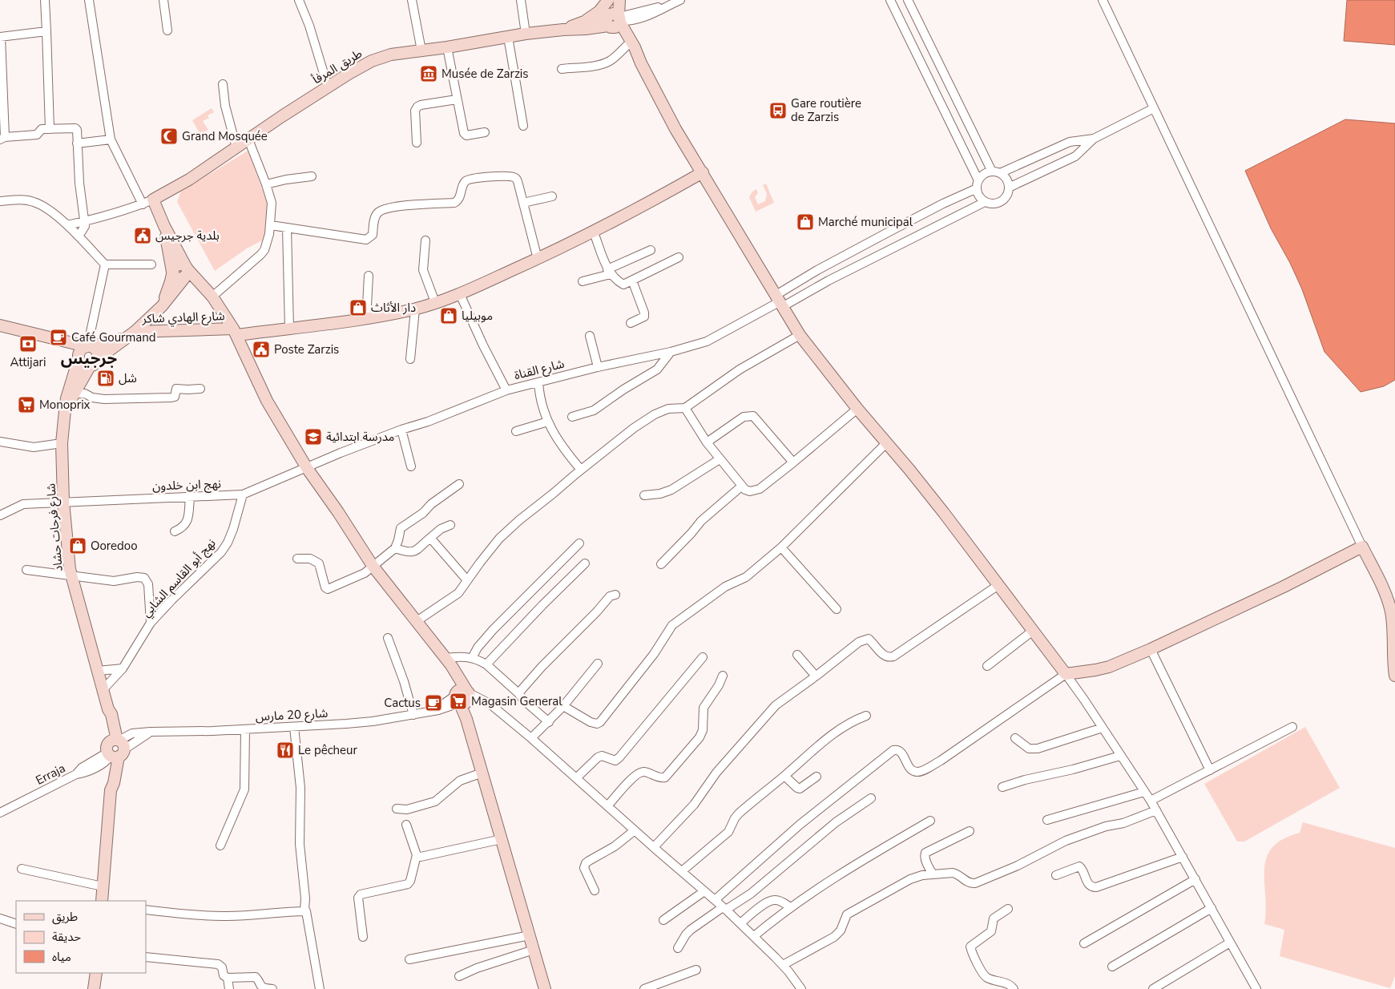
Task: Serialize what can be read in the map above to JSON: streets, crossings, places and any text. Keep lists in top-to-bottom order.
{
  "streets": {
    "street": [
      "طريق المرفأ",
      "شارع الهادي شاكر",
      "شارع القناة",
      "نهج ابن خلدون",
      "شارع فرحات حشاد",
      "نهج أبو القاسم الشابي",
      "شارع 20 مارس",
      "Erraja"
    ]
  },
  "crossings": [
    ["شارع الهادي شاكر", "شارع فرحات حشاد"],
    ["شارع القناة", "نهج ابن خلدون"],
    ["نهج ابن خلدون", "شارع فرحات حشاد"],
    ["نهج ابن خلدون", "نهج أبو القاسم الشابي"],
    ["شارع فرحات حشاد", "نهج أبو القاسم الشابي"],
    ["شارع فرحات حشاد", "شارع 20 مارس"],
    ["شارع فرحات حشاد", "Erraja"],
    ["شارع 20 مارس", "Erraja"]
  ],
  "districts": ["جرجيس"],
  "places": {
    "museum": ["Musée de Zarzis"],
    "bus stop": ["Gare routière de Zarzis"],
    "mosque": ["Grand Mosquée"],
    "shop": [
      "Marché municipal",
      "دار الأثاث",
      "موبيليا",
      "Ooredoo"
    ],
    "public building": ["بلدية جرجيس", "Poste Zarzis"],
    "cafe": ["Café Gourmand", "Cactus"],
    "bank": ["Attijari"],
    "fuel station": ["شل"],
    "supermarket": ["Monoprix", "Magasin General"],
    "school or university": ["مدرسة ابتدائية"],
    "restaurant": ["Le pêcheur"]
  },
  "legend": ["طريق", "حديقة", "مياه"]
}
